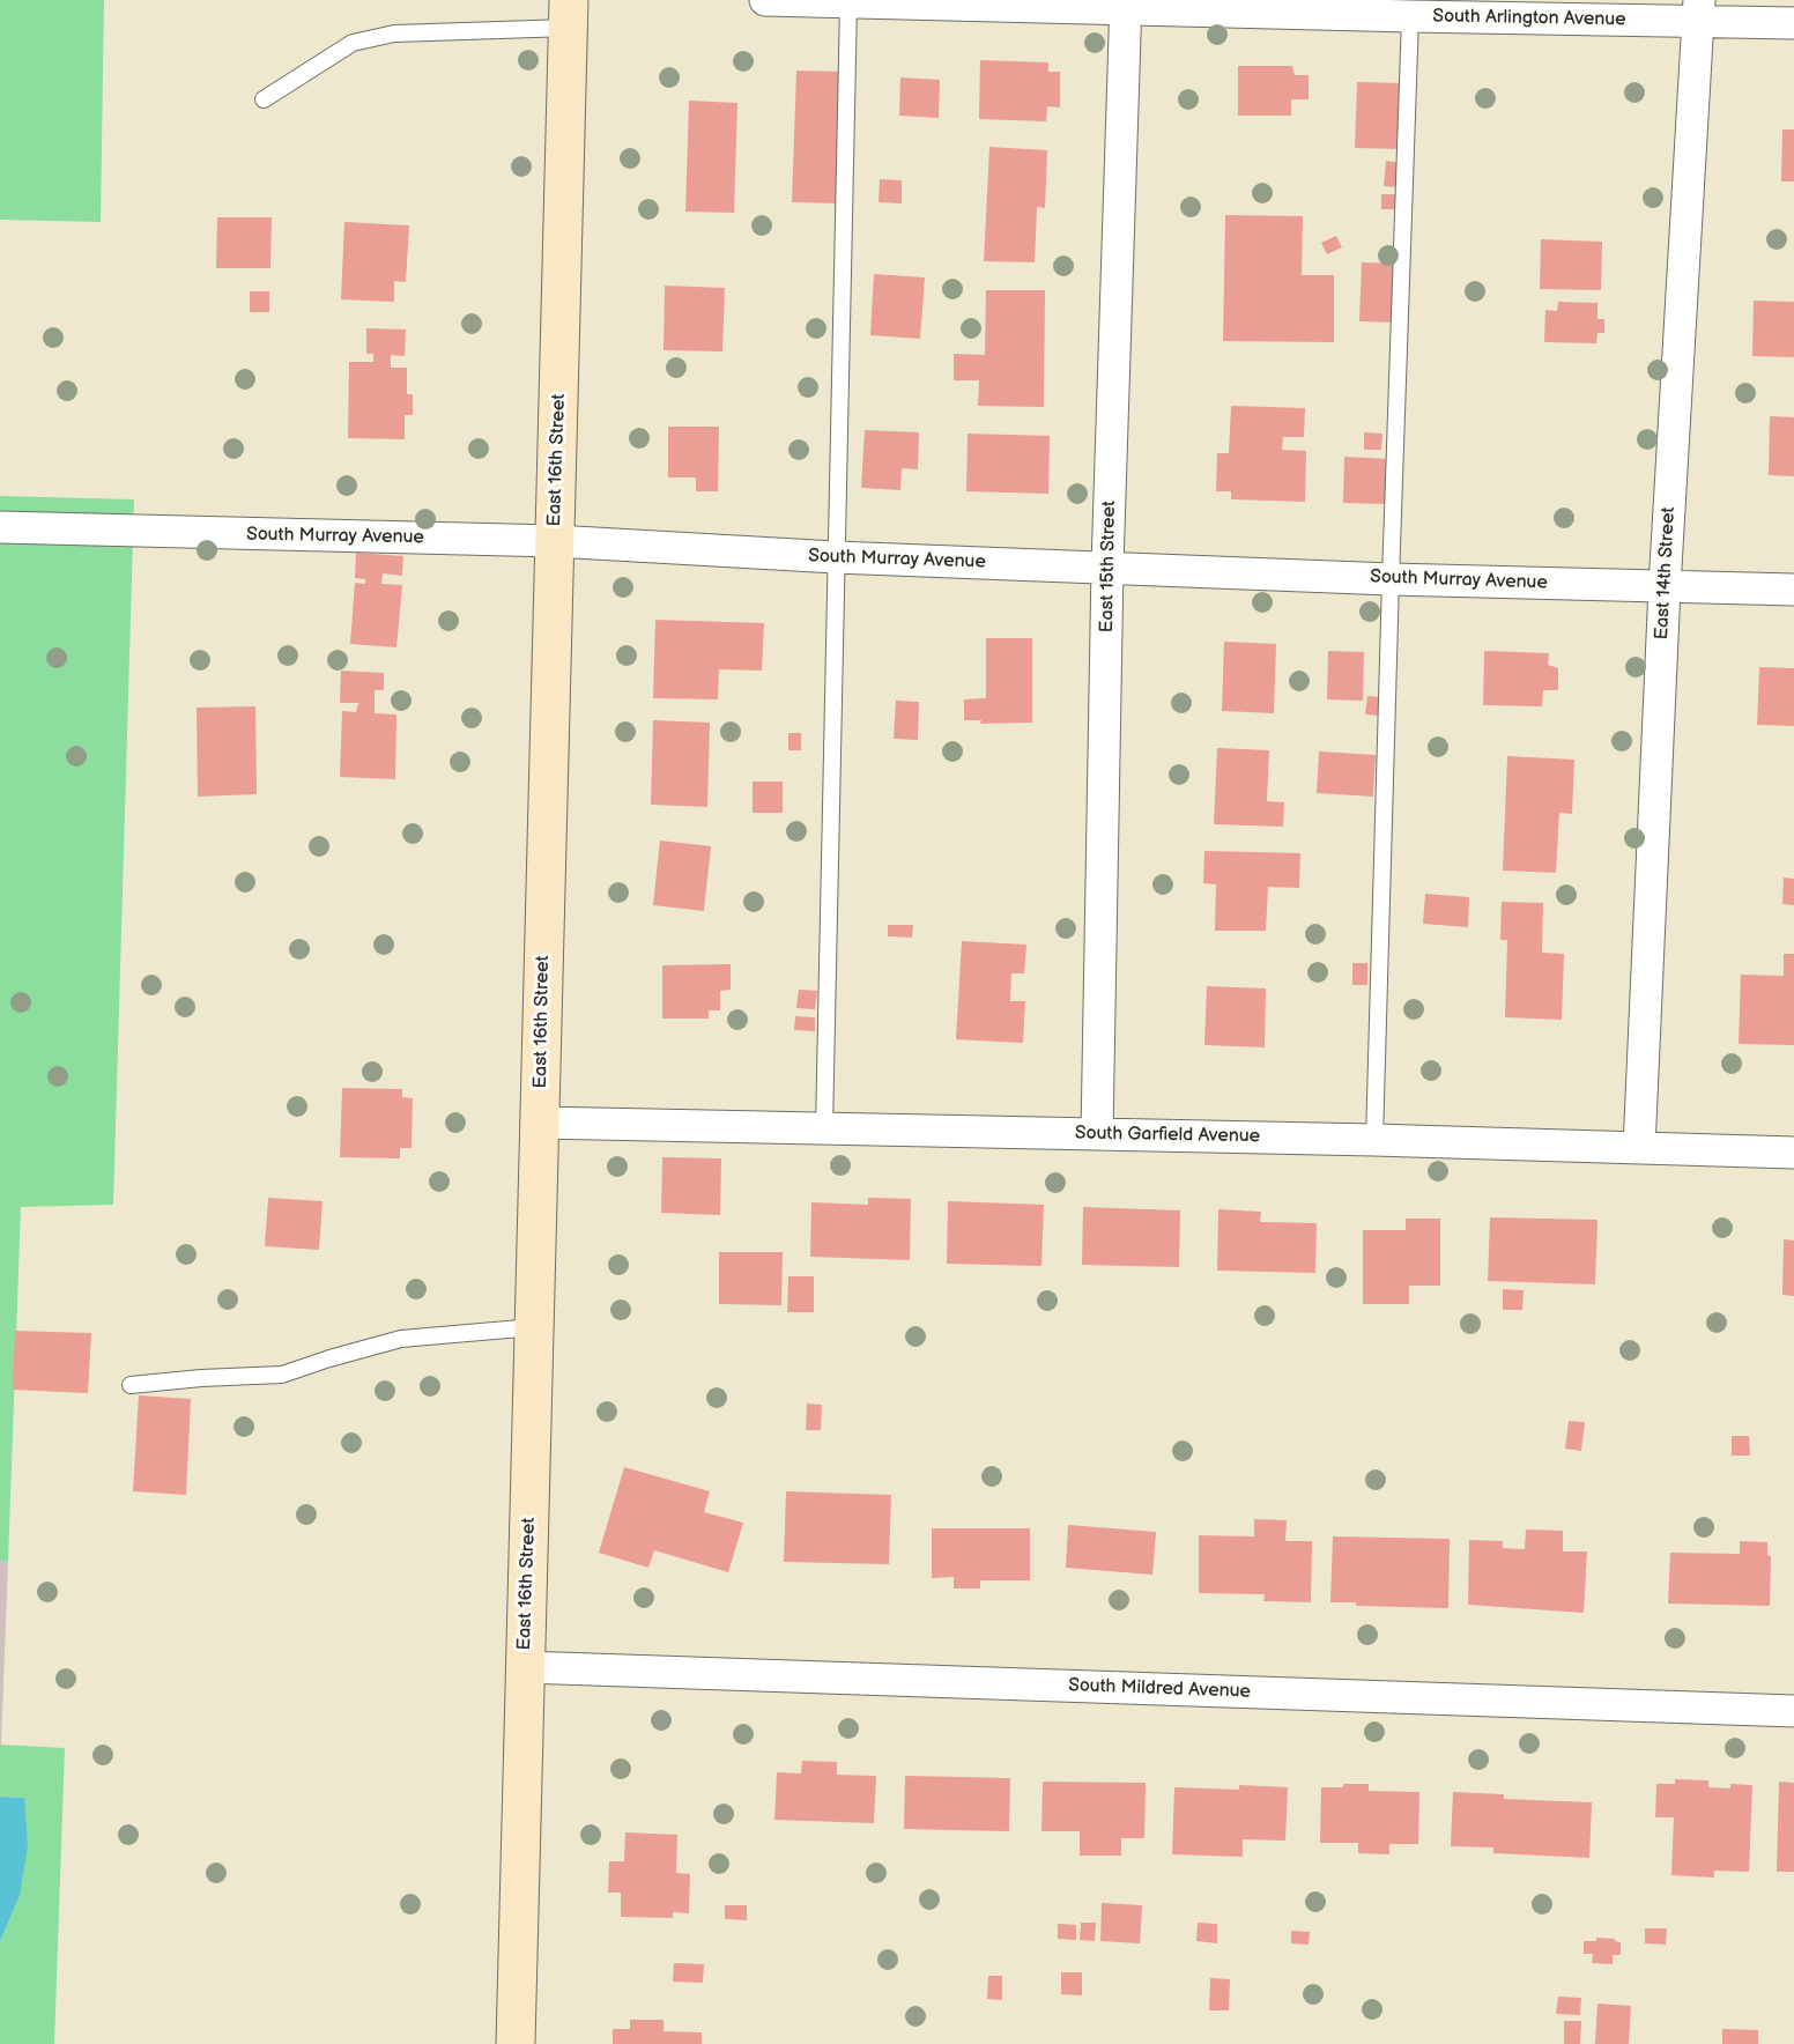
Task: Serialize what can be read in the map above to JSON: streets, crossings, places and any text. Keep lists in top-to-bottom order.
{
  "streets": {
    "street": [
      "South Arlington Avenue",
      "East 16th Street",
      "South Murray Avenue",
      "East 15th Street",
      "East 14th Street",
      "South Garfield Avenue",
      "South Mildred Avenue"
    ]
  },
  "crossings": [
    ["South Arlington Avenue", "East 15th Street"],
    ["South Arlington Avenue", "East 14th Street"],
    ["East 16th Street", "South Murray Avenue"],
    ["East 16th Street", "South Garfield Avenue"],
    ["East 16th Street", "South Mildred Avenue"],
    ["South Murray Avenue", "East 15th Street"],
    ["South Murray Avenue", "East 14th Street"],
    ["East 15th Street", "South Garfield Avenue"],
    ["East 14th Street", "South Garfield Avenue"]
  ]
}
